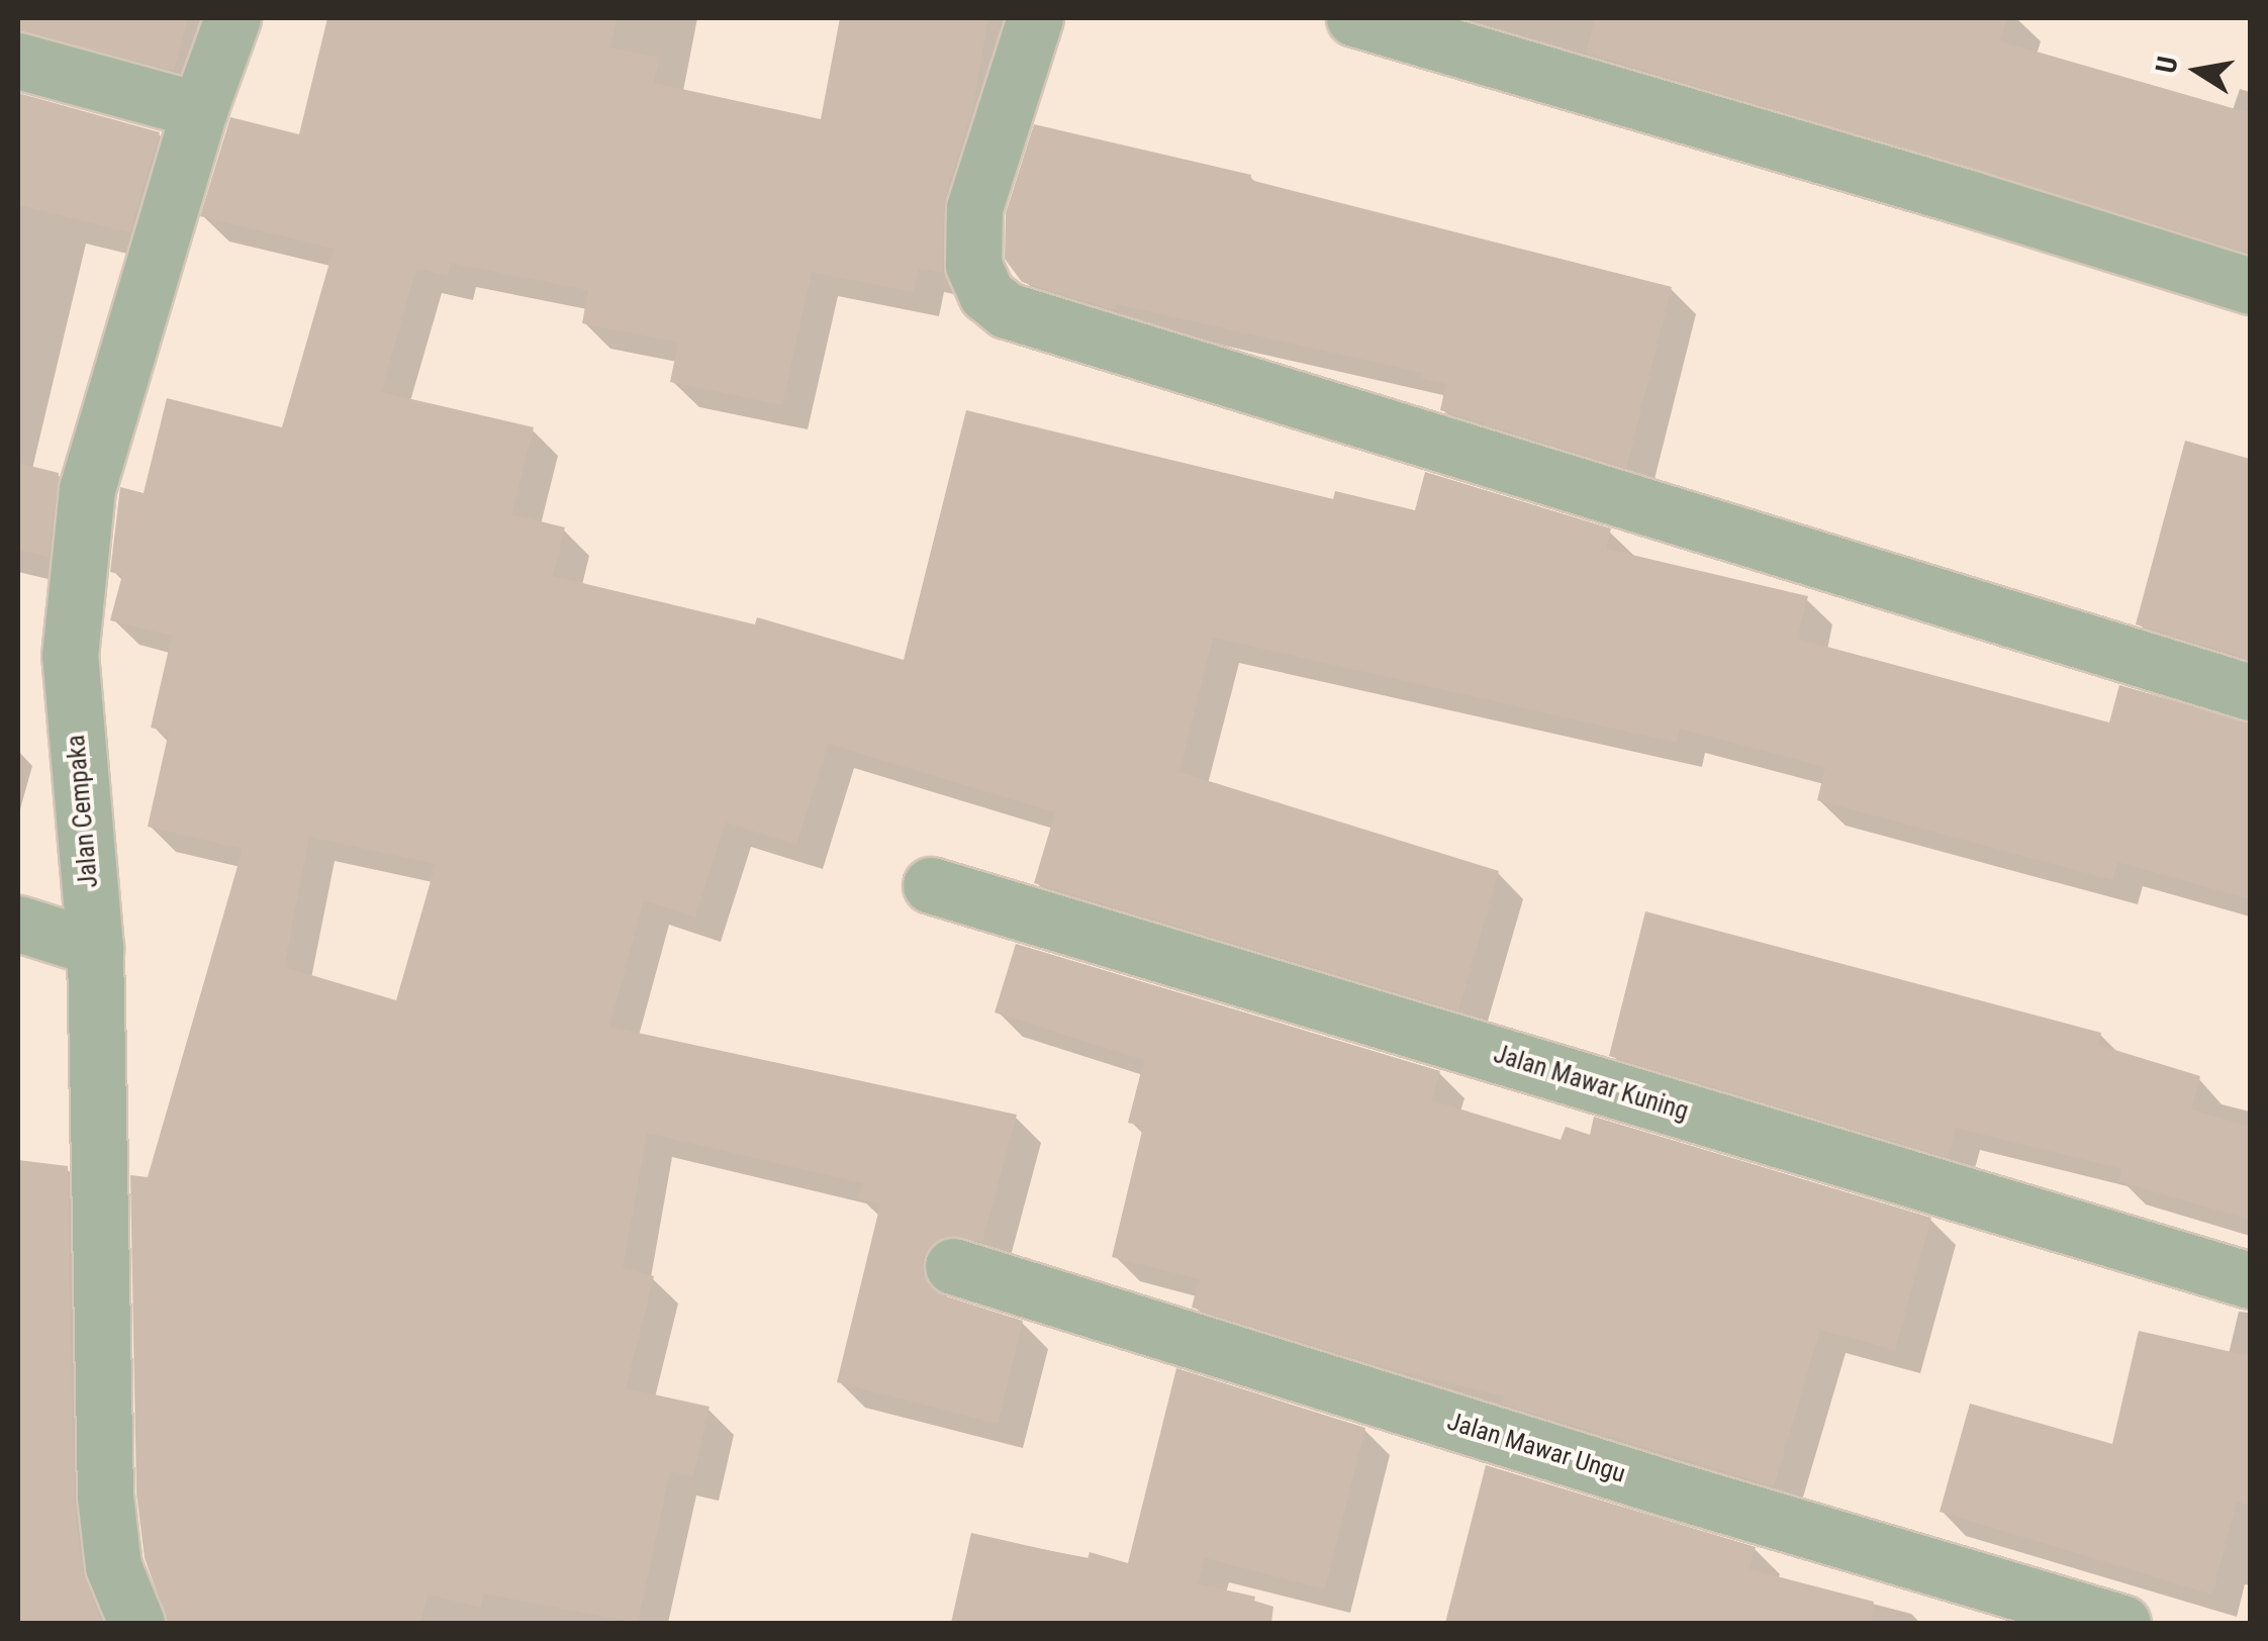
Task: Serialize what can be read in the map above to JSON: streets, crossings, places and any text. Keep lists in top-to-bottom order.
{
  "streets": {
    "street": ["Jalan Cempaka", "Jalan Mawar Kuning", "Jalan Mawar Ungu"]
  },
  "north": "left"
}
